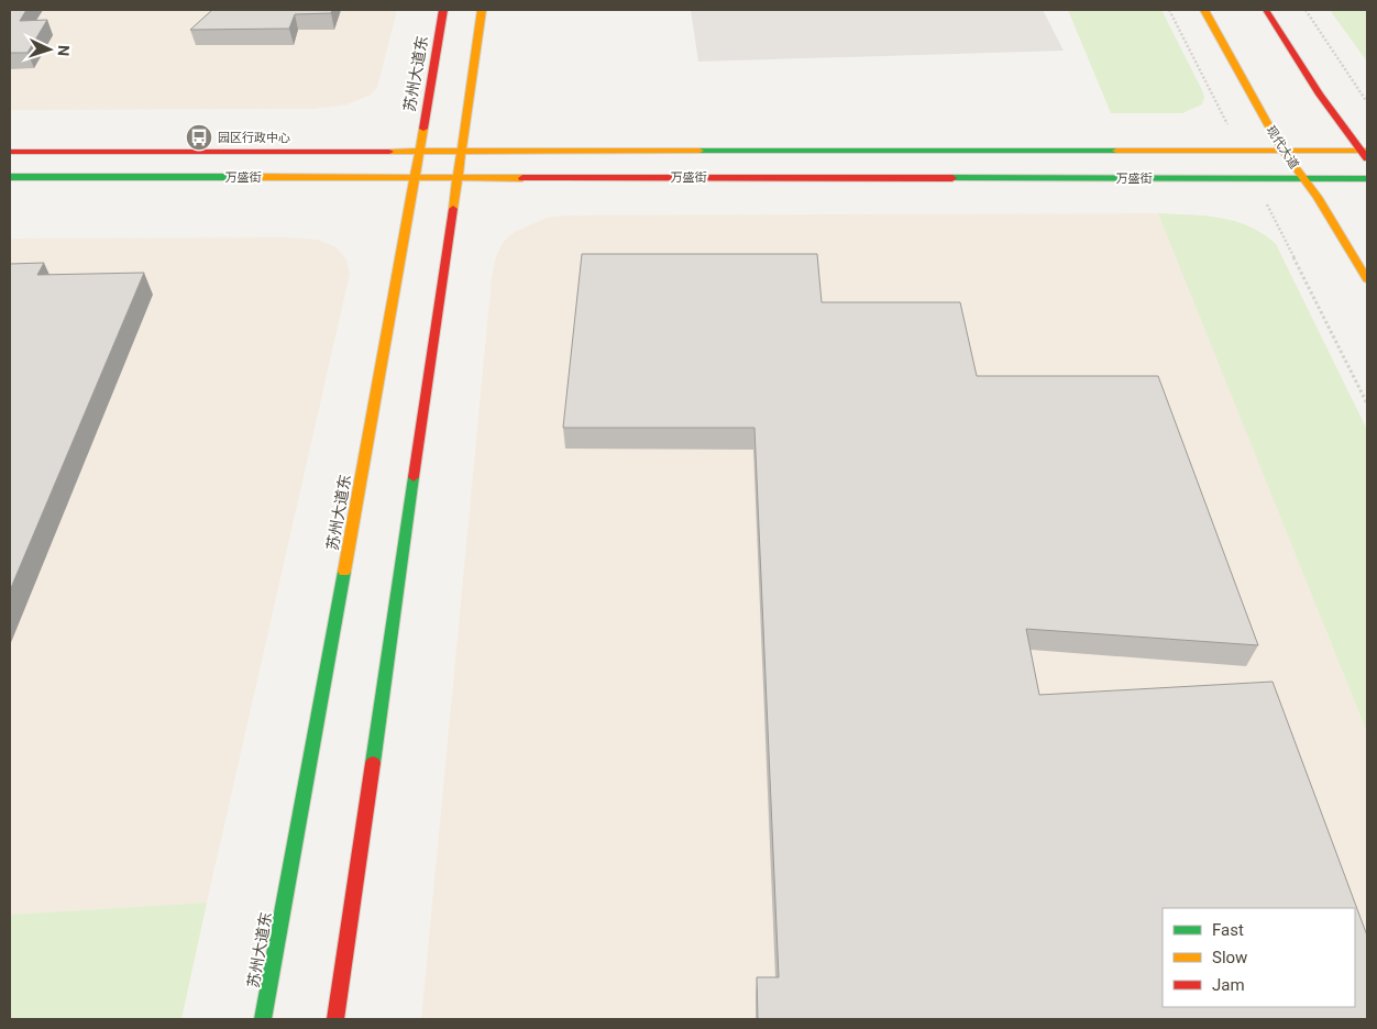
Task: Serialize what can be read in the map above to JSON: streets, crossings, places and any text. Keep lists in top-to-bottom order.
{
  "streets": {
    "main road": ["苏州大道东", "现代大道", "万盛街"]
  },
  "crossings": [
    ["苏州大道东", "万盛街"],
    ["现代大道", "万盛街"]
  ],
  "places": {
    "bus stop": ["园区行政中心"]
  },
  "legend": ["Fast", "Slow", "Jam"],
  "north": "right"
}
